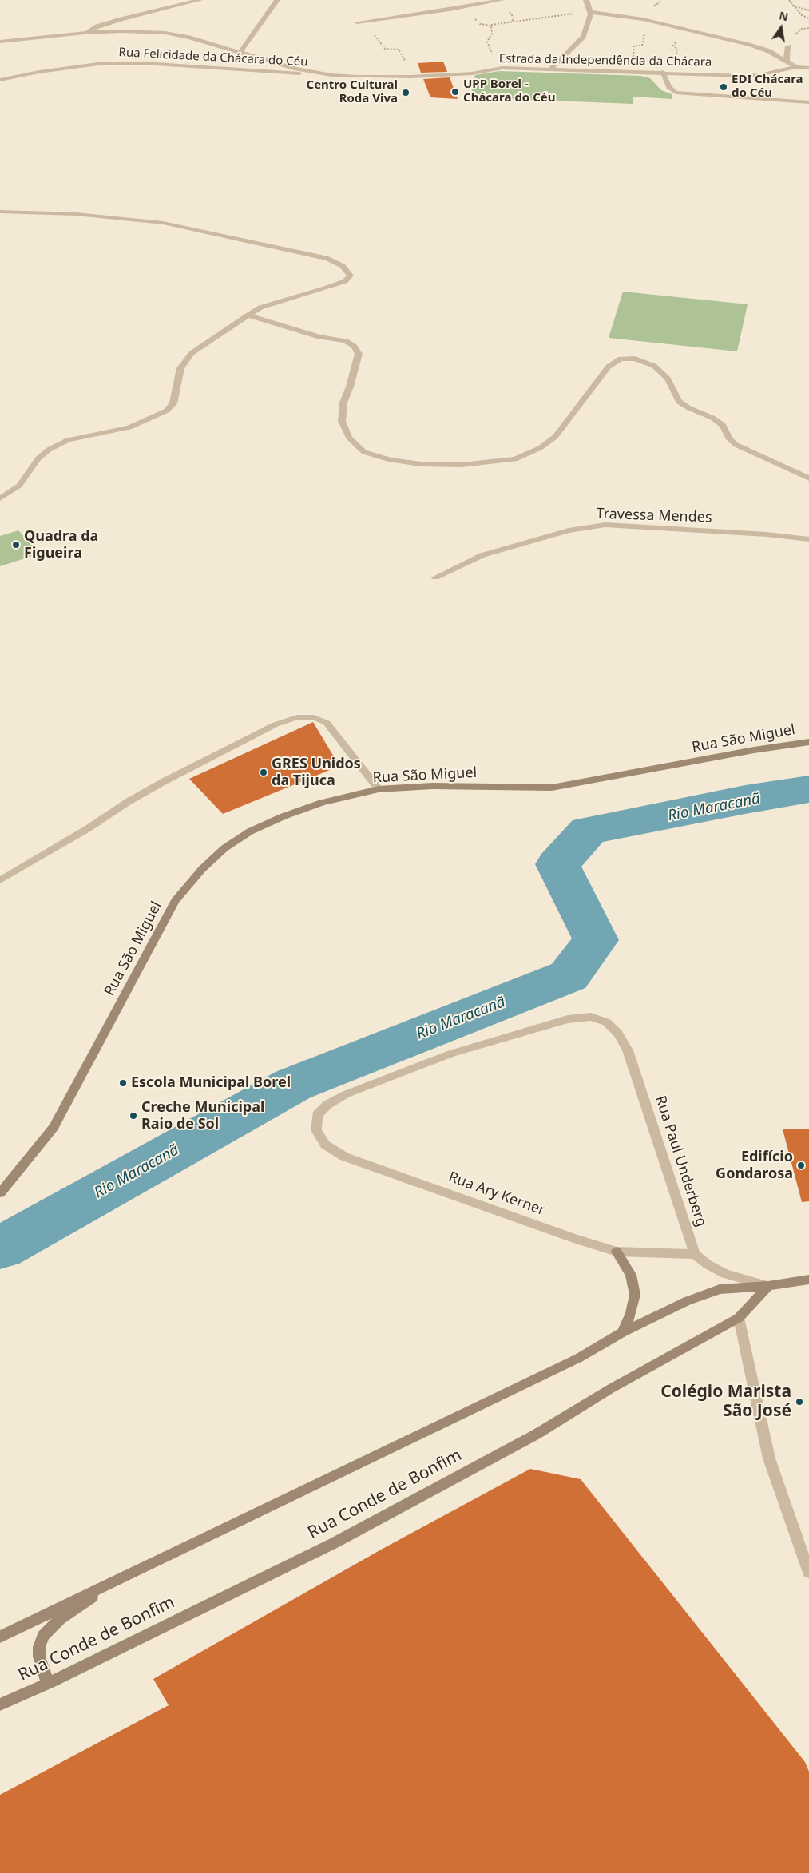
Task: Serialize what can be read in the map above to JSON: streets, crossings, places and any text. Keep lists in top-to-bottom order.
{
  "streets": {
    "main road": ["Rua São Miguel", "Rua Conde de Bonfim"],
    "street": [
      "Rua Felicidade da Chácara do Céu",
      "Estrada da Independência da Chácara",
      "Travessa Mendes",
      "Rua Paul Underberg",
      "Rua Ary Kerner"
    ]
  },
  "crossings": [
    ["Rua Felicidade da Chácara do Céu", "Estrada da Independência da Chácara"],
    ["Rua Paul Underberg", "Rua Ary Kerner"]
  ],
  "water": ["Rio Maracanã"],
  "places": [
    "EDI Chácara do Céu",
    "UPP Borel - Chácara do Céu",
    "Centro Cultural Roda Viva",
    "Quadra da Figueira",
    "GRES Unidos da Tijuca",
    "Escola Municipal Borel",
    "Creche Municipal Raio de Sol",
    "Edifício Gondarosa",
    "Colégio Marista São José"
  ],
  "north": "top"
}
